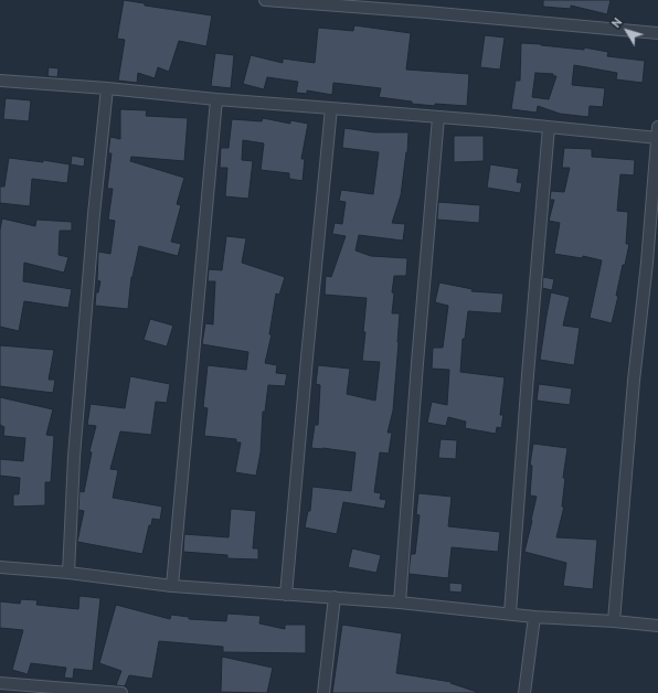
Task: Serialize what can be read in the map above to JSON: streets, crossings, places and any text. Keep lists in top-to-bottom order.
{
  "north": "top left"
}
